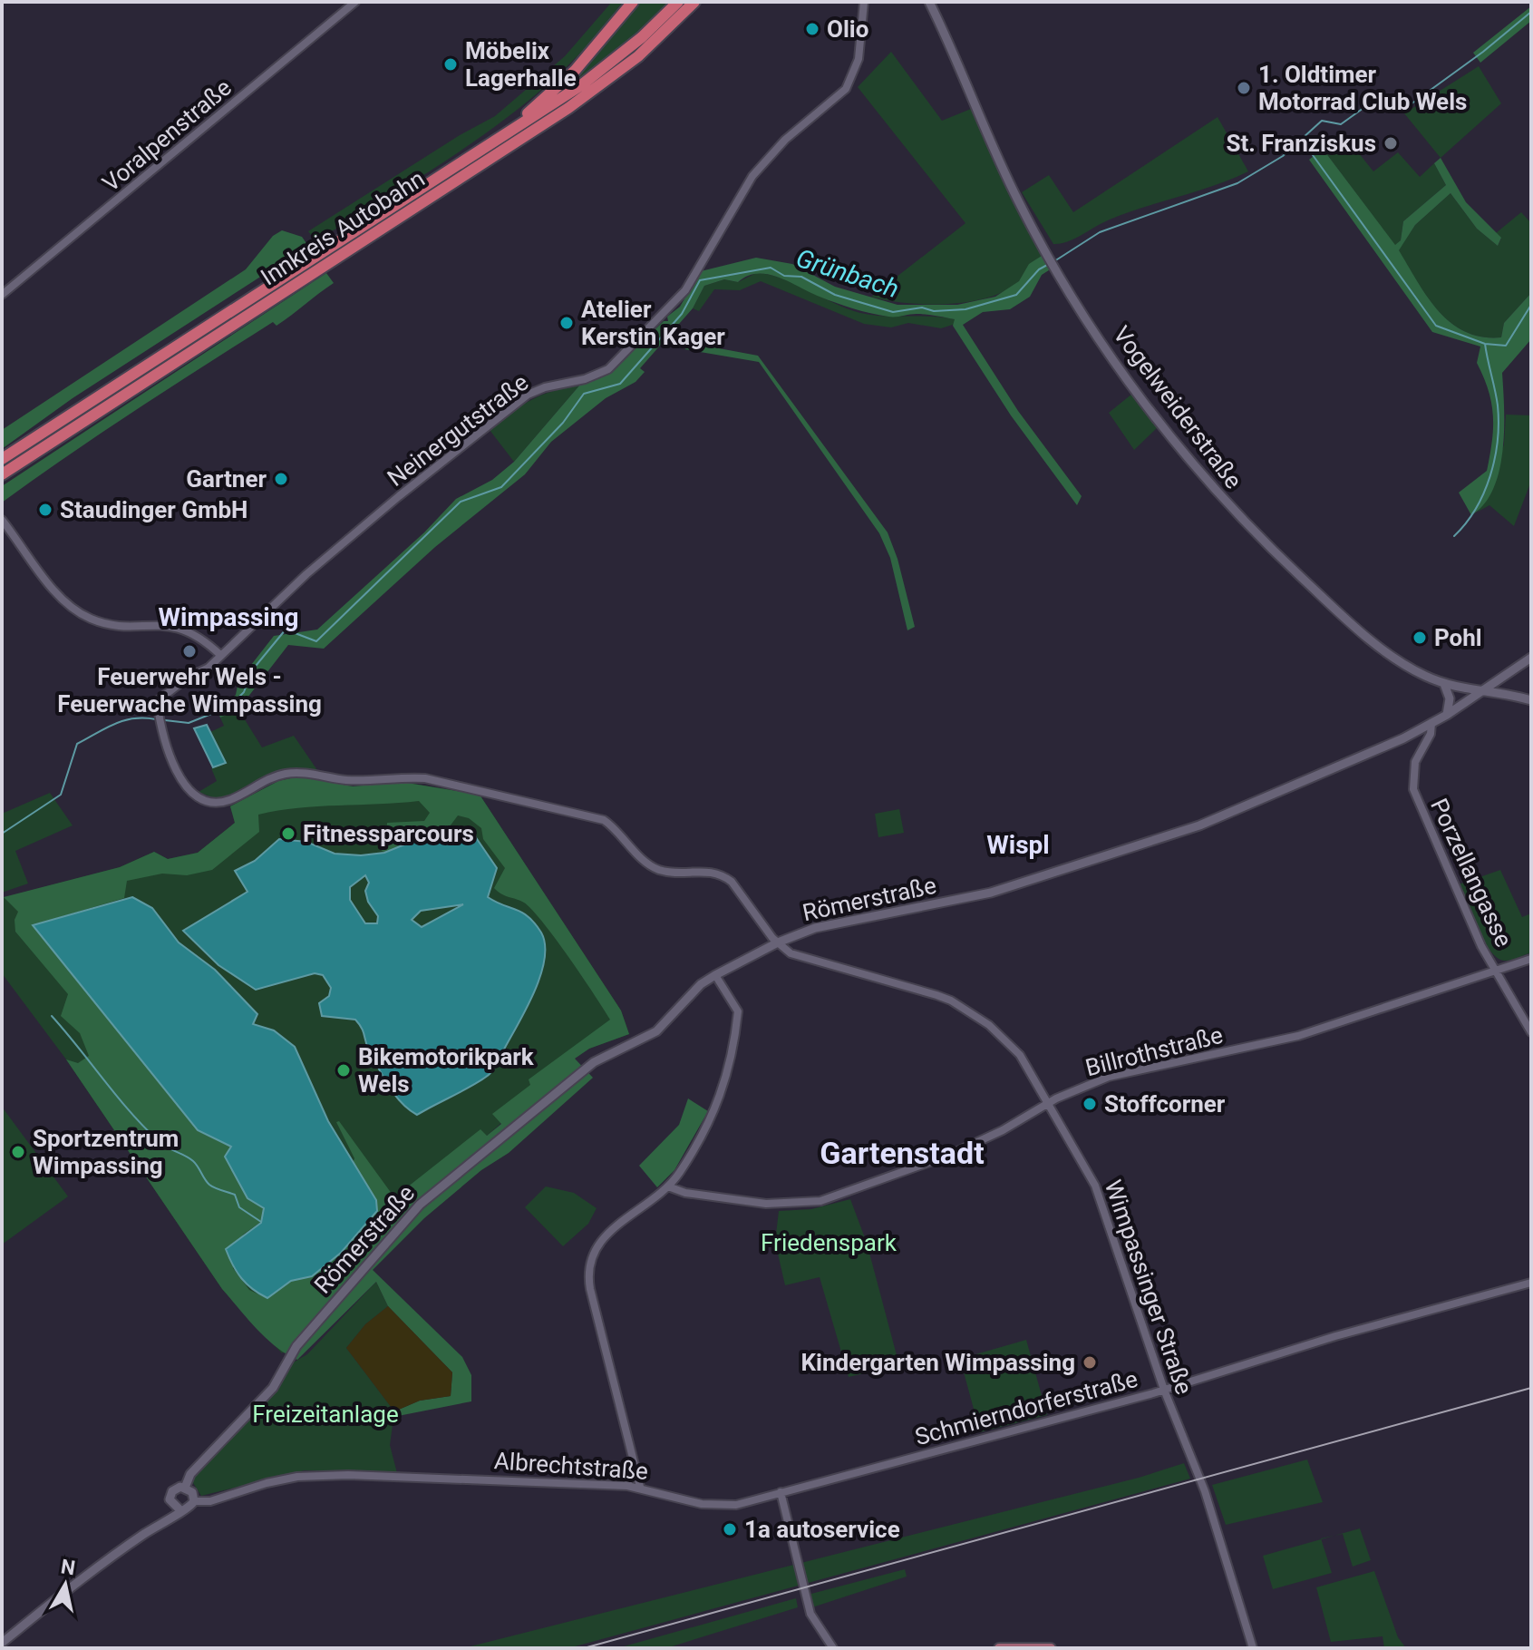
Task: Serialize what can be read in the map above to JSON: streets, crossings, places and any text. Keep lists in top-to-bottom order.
{
  "streets": {
    "highway": ["Innkreis Autobahn"],
    "main road": ["Vogelweiderstraße", "Römerstraße", "Albrechtstraße"],
    "street": [
      "Voralpenstraße",
      "Neinergutstraße",
      "Porzellangasse",
      "Billrothstraße",
      "Wimpassinger Straße",
      "Schmierndorferstraße"
    ]
  },
  "crossings": [
    ["Vogelweiderstraße", "Römerstraße"],
    ["Neinergutstraße", "Wimpassinger Straße"],
    ["Porzellangasse", "Römerstraße"],
    ["Porzellangasse", "Billrothstraße"],
    ["Römerstraße", "Wimpassinger Straße"],
    ["Römerstraße", "Albrechtstraße"],
    ["Billrothstraße", "Wimpassinger Straße"],
    ["Wimpassinger Straße", "Schmierndorferstraße"],
    ["Schmierndorferstraße", "Albrechtstraße"]
  ],
  "districts": ["Wimpassing", "Wispl", "Gartenstadt"],
  "water": ["Grünbach"],
  "parks": ["Friedenspark", "Freizeitanlage"],
  "places": [
    "Olio",
    "Möbelix Lagerhalle",
    "1. Oldtimer Motorrad Club Wels",
    "St. Franziskus",
    "Atelier Kerstin Kager",
    "Gartner",
    "Staudinger GmbH",
    "Pohl",
    "Feuerwehr Wels - Feuerwache Wimpassing",
    "Fitnessparcours",
    "Bikemotorikpark Wels",
    "Stoffcorner",
    "Sportzentrum Wimpassing",
    "Kindergarten Wimpassing",
    "1a autoservice"
  ],
  "north": "top"
}
